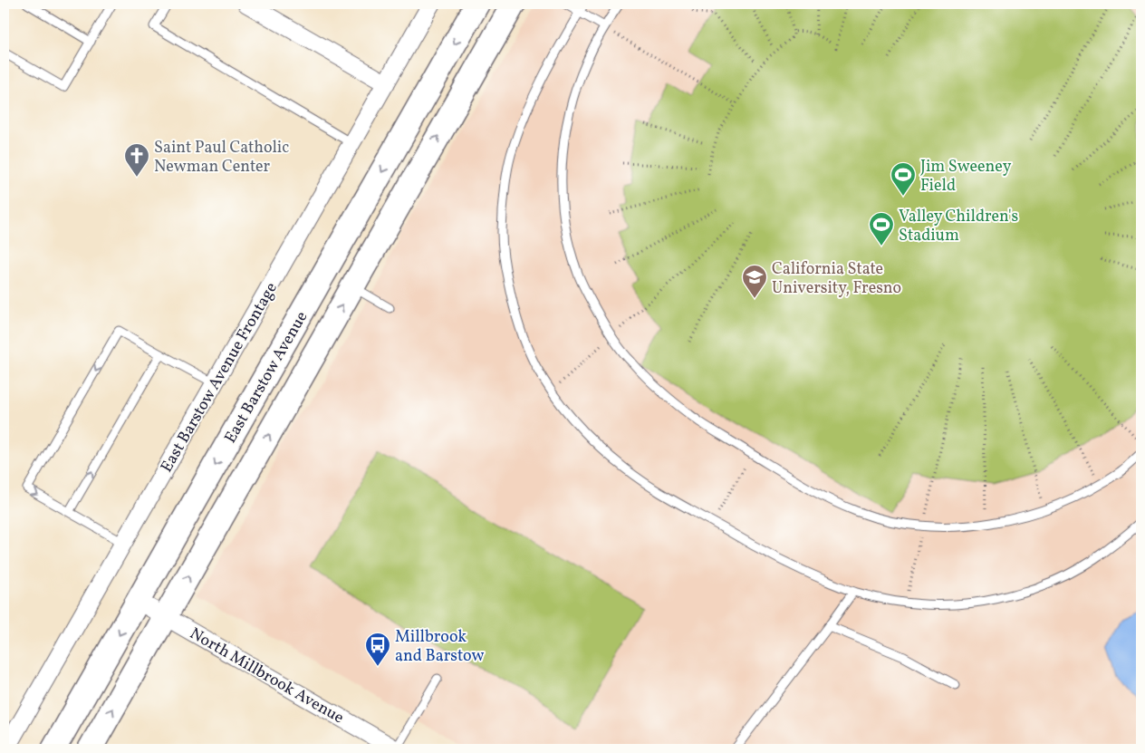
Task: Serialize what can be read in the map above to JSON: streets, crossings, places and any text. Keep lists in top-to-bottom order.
{
  "streets": {
    "main road": ["East Barstow Avenue"],
    "street": ["East Barstow Avenue Frontage", "North Millbrook Avenue"]
  },
  "crossings": [
    ["East Barstow Avenue", "North Millbrook Avenue"]
  ],
  "places": {
    "church": ["Saint Paul Catholic Newman Center"],
    "sports": ["Jim Sweeney Field", "Valley Children's Stadium"],
    "school or university": ["California State University, Fresno"],
    "bus stop": ["Millbrook and Barstow"]
  }
}
